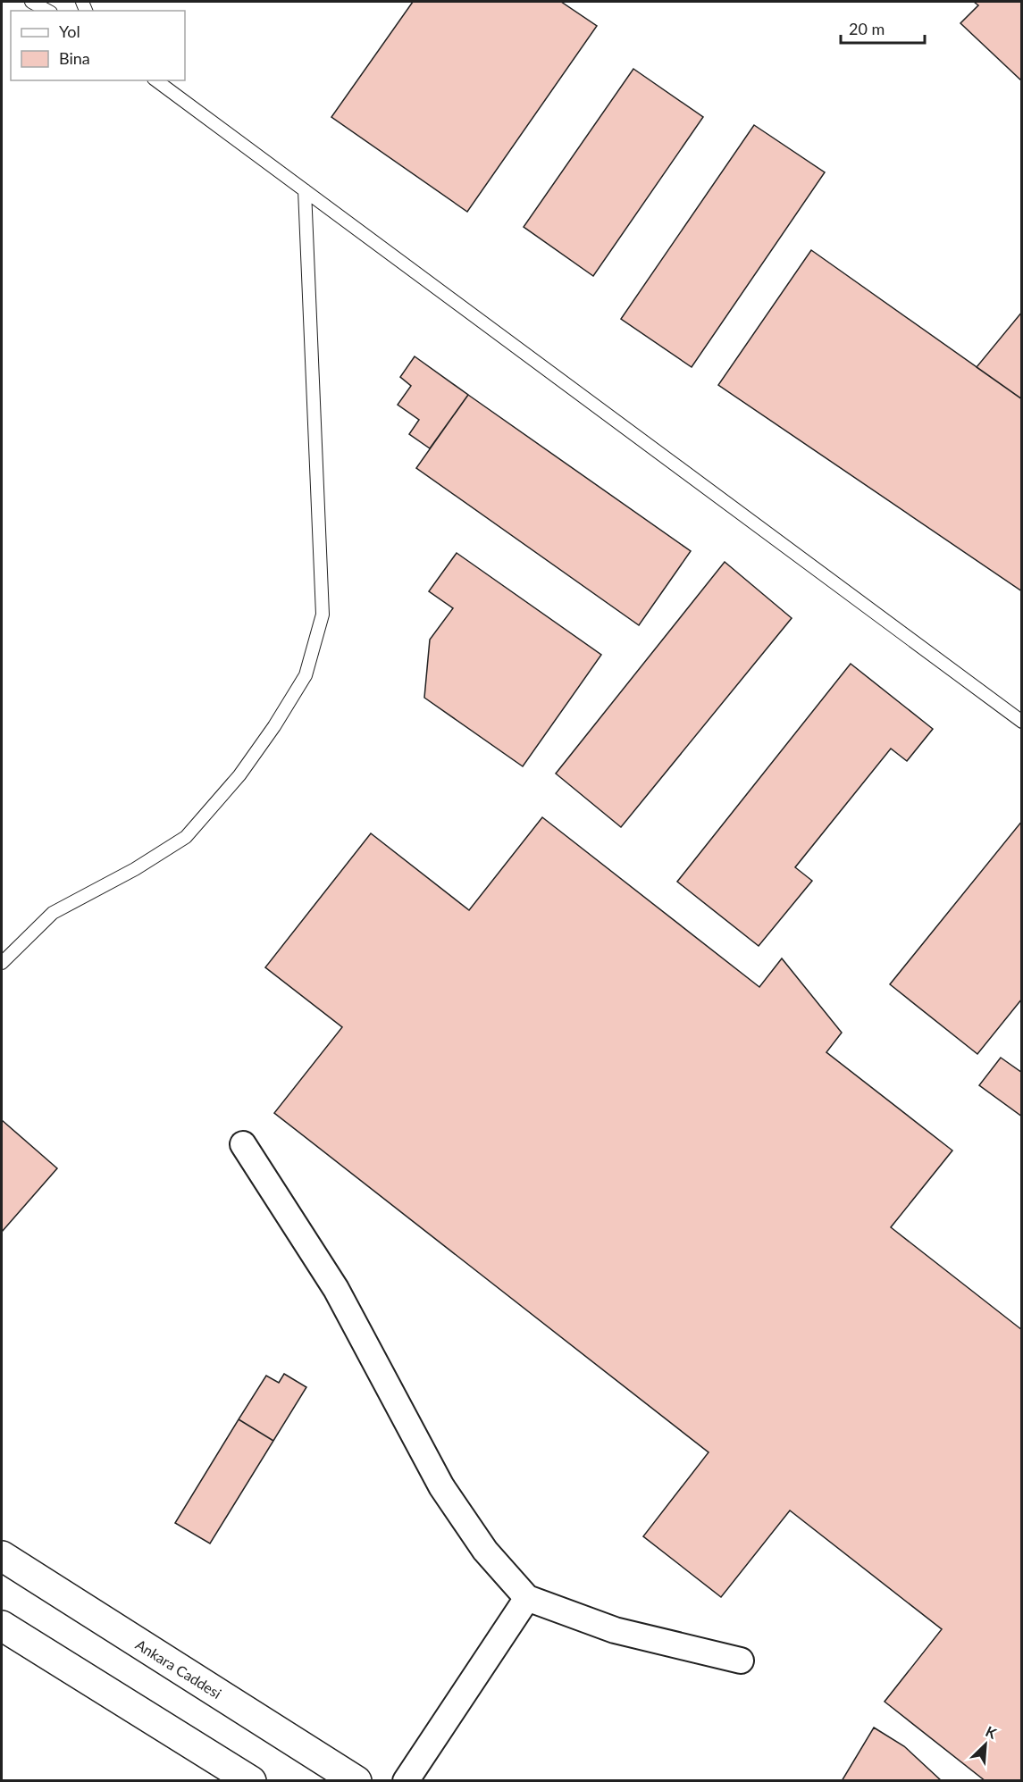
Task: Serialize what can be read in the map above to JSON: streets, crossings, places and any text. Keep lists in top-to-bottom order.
{
  "streets": {
    "highway": ["Ankara Caddesi"]
  },
  "legend": ["Yol", "Bina"],
  "scale_bar": "20 m",
  "north": "top right"
}
